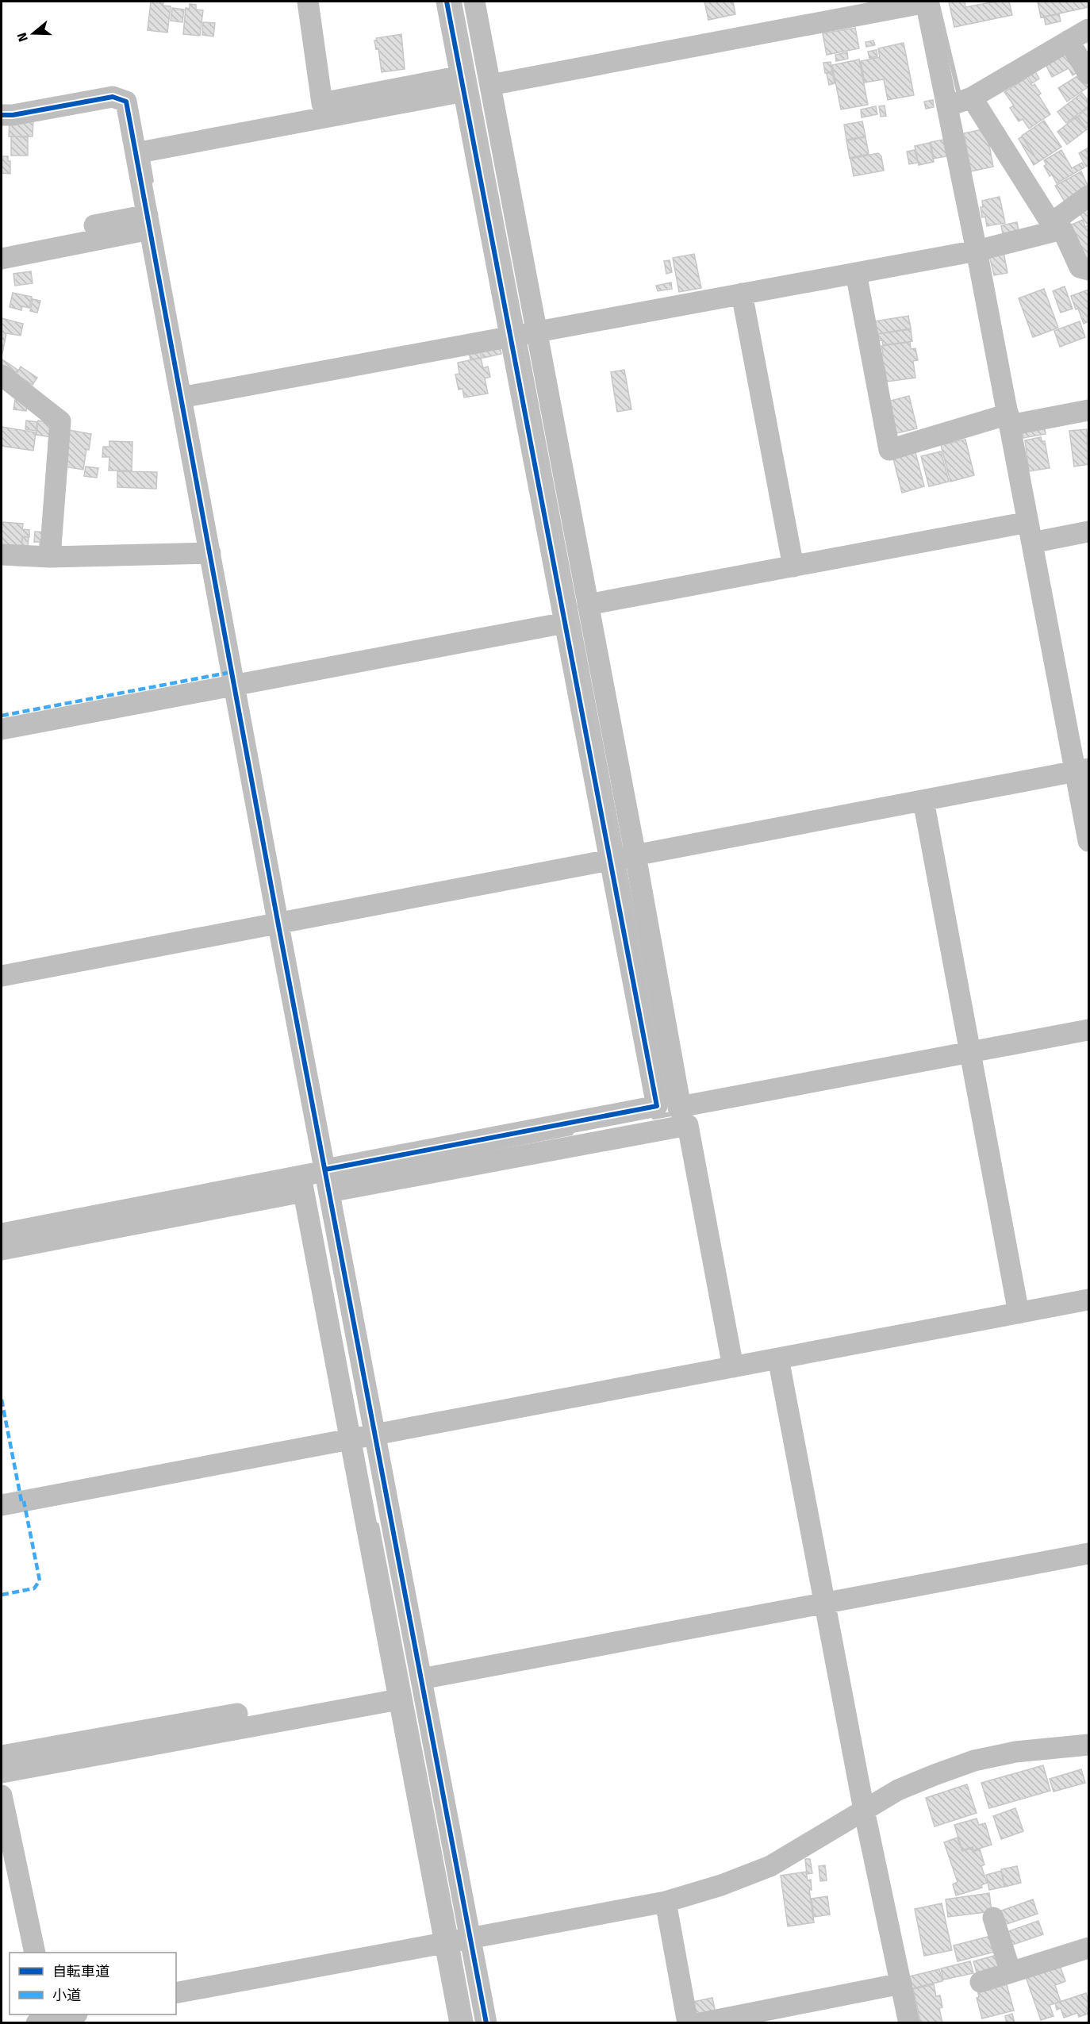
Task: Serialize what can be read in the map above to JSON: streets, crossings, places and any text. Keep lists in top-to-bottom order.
{
  "legend": ["自転車道", "小道"],
  "north": "left"
}
